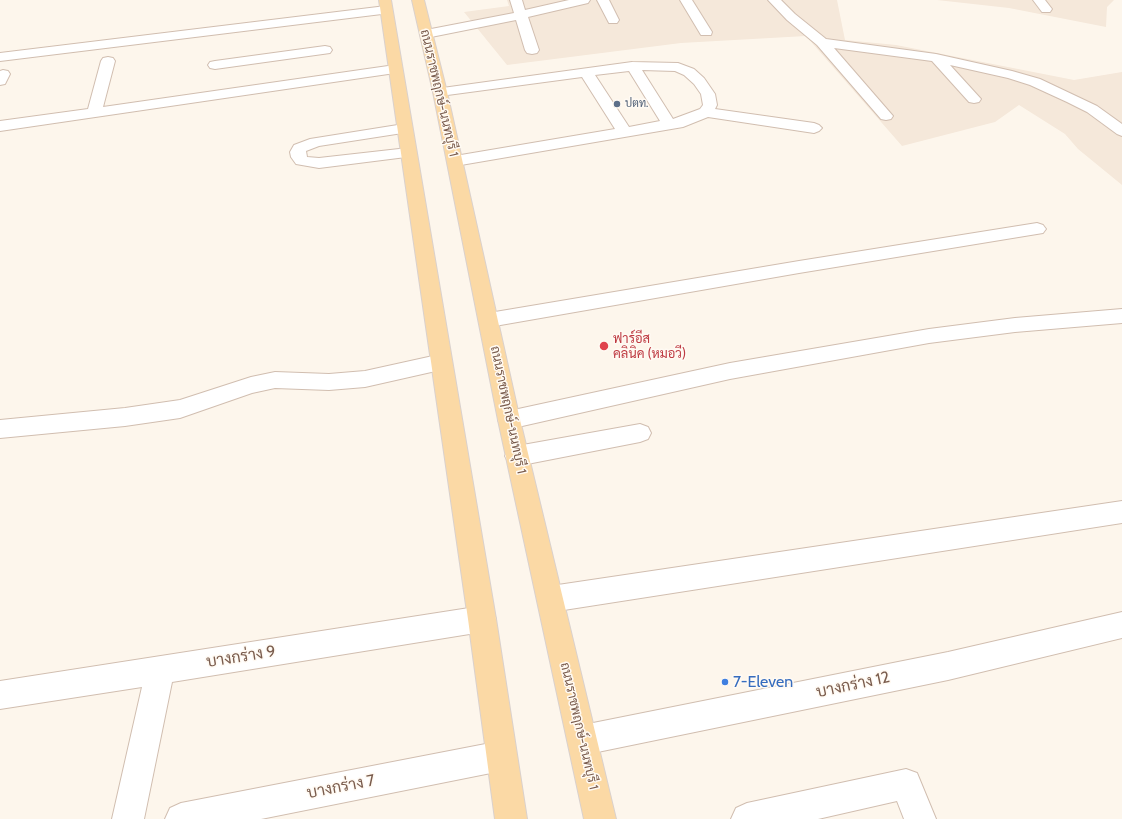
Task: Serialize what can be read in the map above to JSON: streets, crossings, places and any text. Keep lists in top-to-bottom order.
{
  "streets": {
    "main road": ["ถนนราชพฤกษ์-นนทบุรี 1"],
    "street": ["บางกร่าง 9", "บางกร่าง 12", "บางกร่าง 7"]
  },
  "crossings": [
    ["ถนนราชพฤกษ์-นนทบุรี 1", "บางกร่าง 12"]
  ],
  "places": ["ปตท.", "ฟาร์อีส คลินิค (หมอวี)", "7-Eleven"]
}
